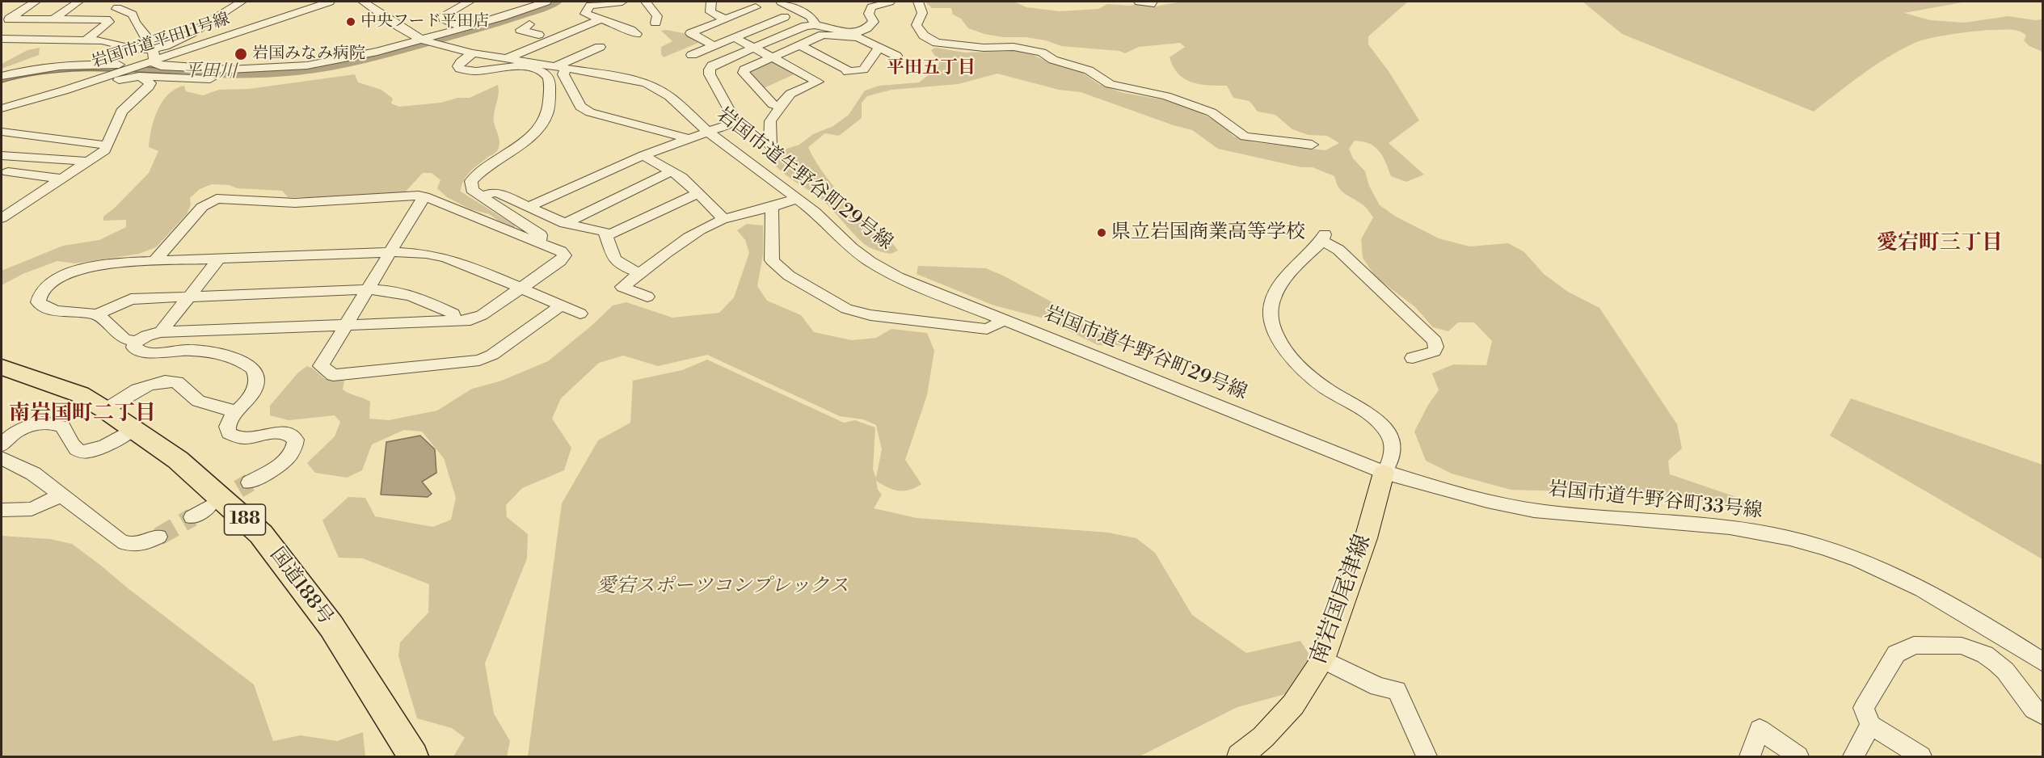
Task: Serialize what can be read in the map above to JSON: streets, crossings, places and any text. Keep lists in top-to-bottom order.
{
  "streets": {
    "highway": ["188", "国道188号"],
    "main road": ["南岩国尾津線"],
    "street": ["岩国市道平田11号線", "岩国市道牛野谷町29号線", "岩国市道牛野谷町33号線"]
  },
  "crossings": [
    ["岩国市道牛野谷町29号線", "岩国市道牛野谷町33号線"],
    ["岩国市道牛野谷町29号線", "南岩国尾津線"],
    ["岩国市道牛野谷町33号線", "南岩国尾津線"]
  ],
  "districts": ["平田五丁目", "愛宕町三丁目", "南岩国町二丁目"],
  "water": ["平田川"],
  "parks": ["愛宕スポーツコンプレックス"],
  "places": ["中央フード平田店", "岩国みなみ病院", "県立岩国商業高等学校"]
}
